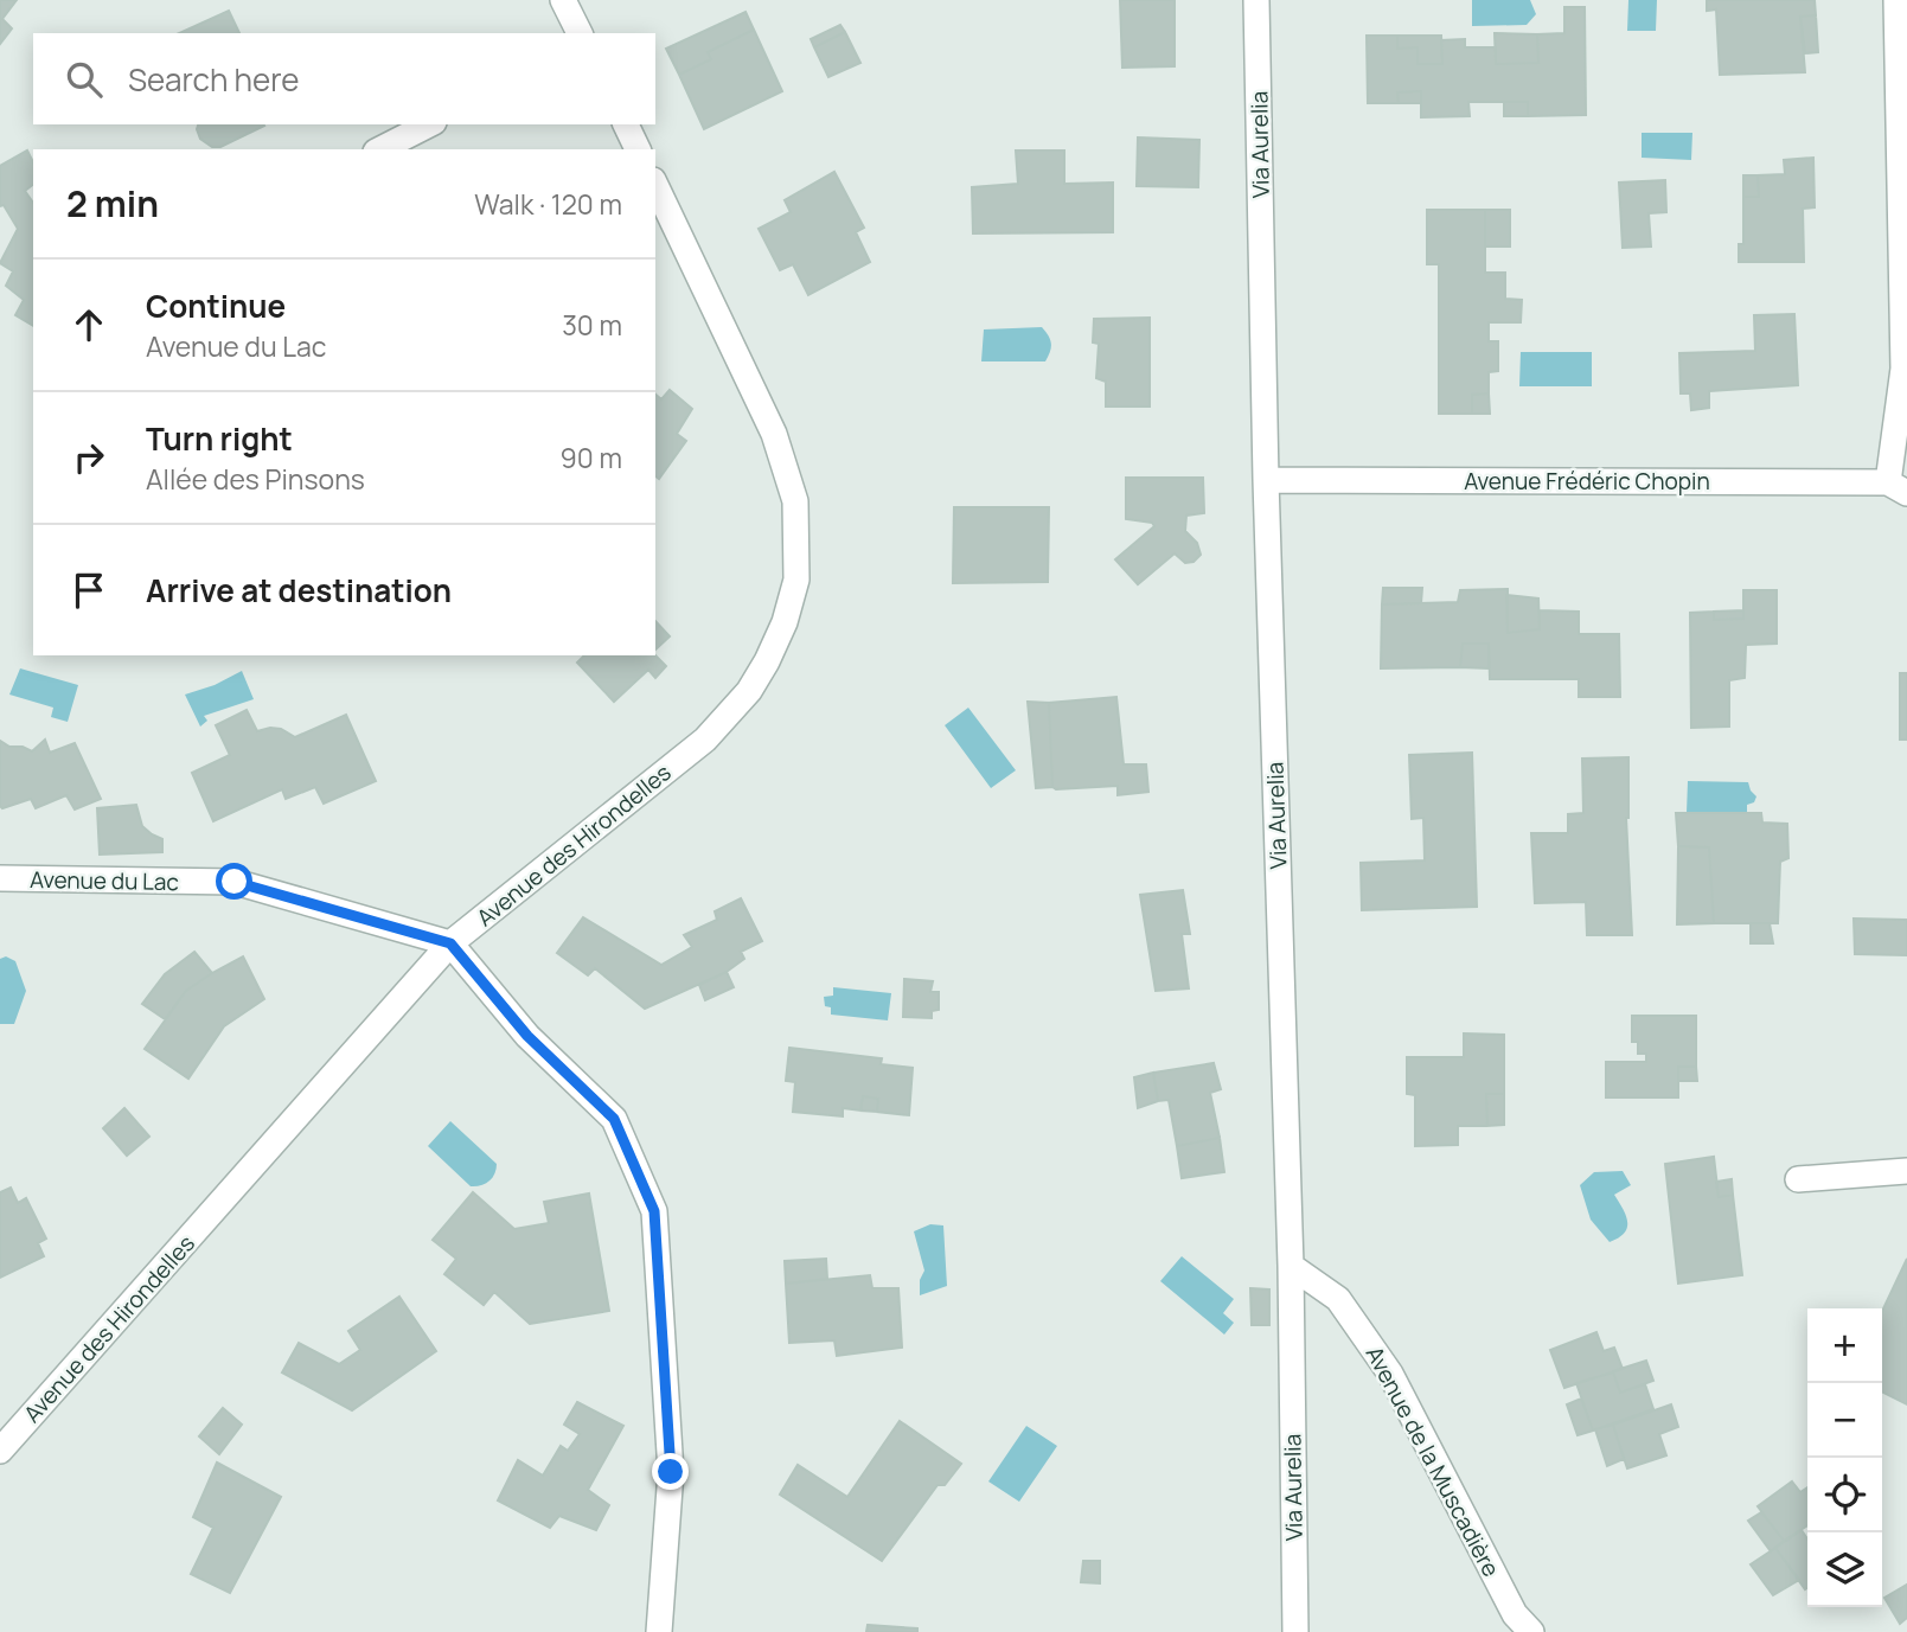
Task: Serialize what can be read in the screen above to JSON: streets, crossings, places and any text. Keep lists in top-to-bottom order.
{
  "streets": {
    "street": [
      "Via Aurelia",
      "Avenue Frédéric Chopin",
      "Avenue des Hirondelles",
      "Avenue du Lac",
      "Avenue de la Muscadière"
    ]
  },
  "crossings": [
    ["Via Aurelia", "Avenue Frédéric Chopin"],
    ["Via Aurelia", "Avenue de la Muscadière"],
    ["Avenue des Hirondelles", "Avenue du Lac"]
  ],
  "page": {
    "search": "Search here",
    "heading": ["2 min", "Walk · 120 m"],
    "list": [
      ["Continue", "Avenue du Lac", "30 m"],
      ["Turn right", "Allée des Pinsons", "90 m"],
      "Arrive at destination"
    ],
    "map_buttons": ["+", "−"]
  }
}
